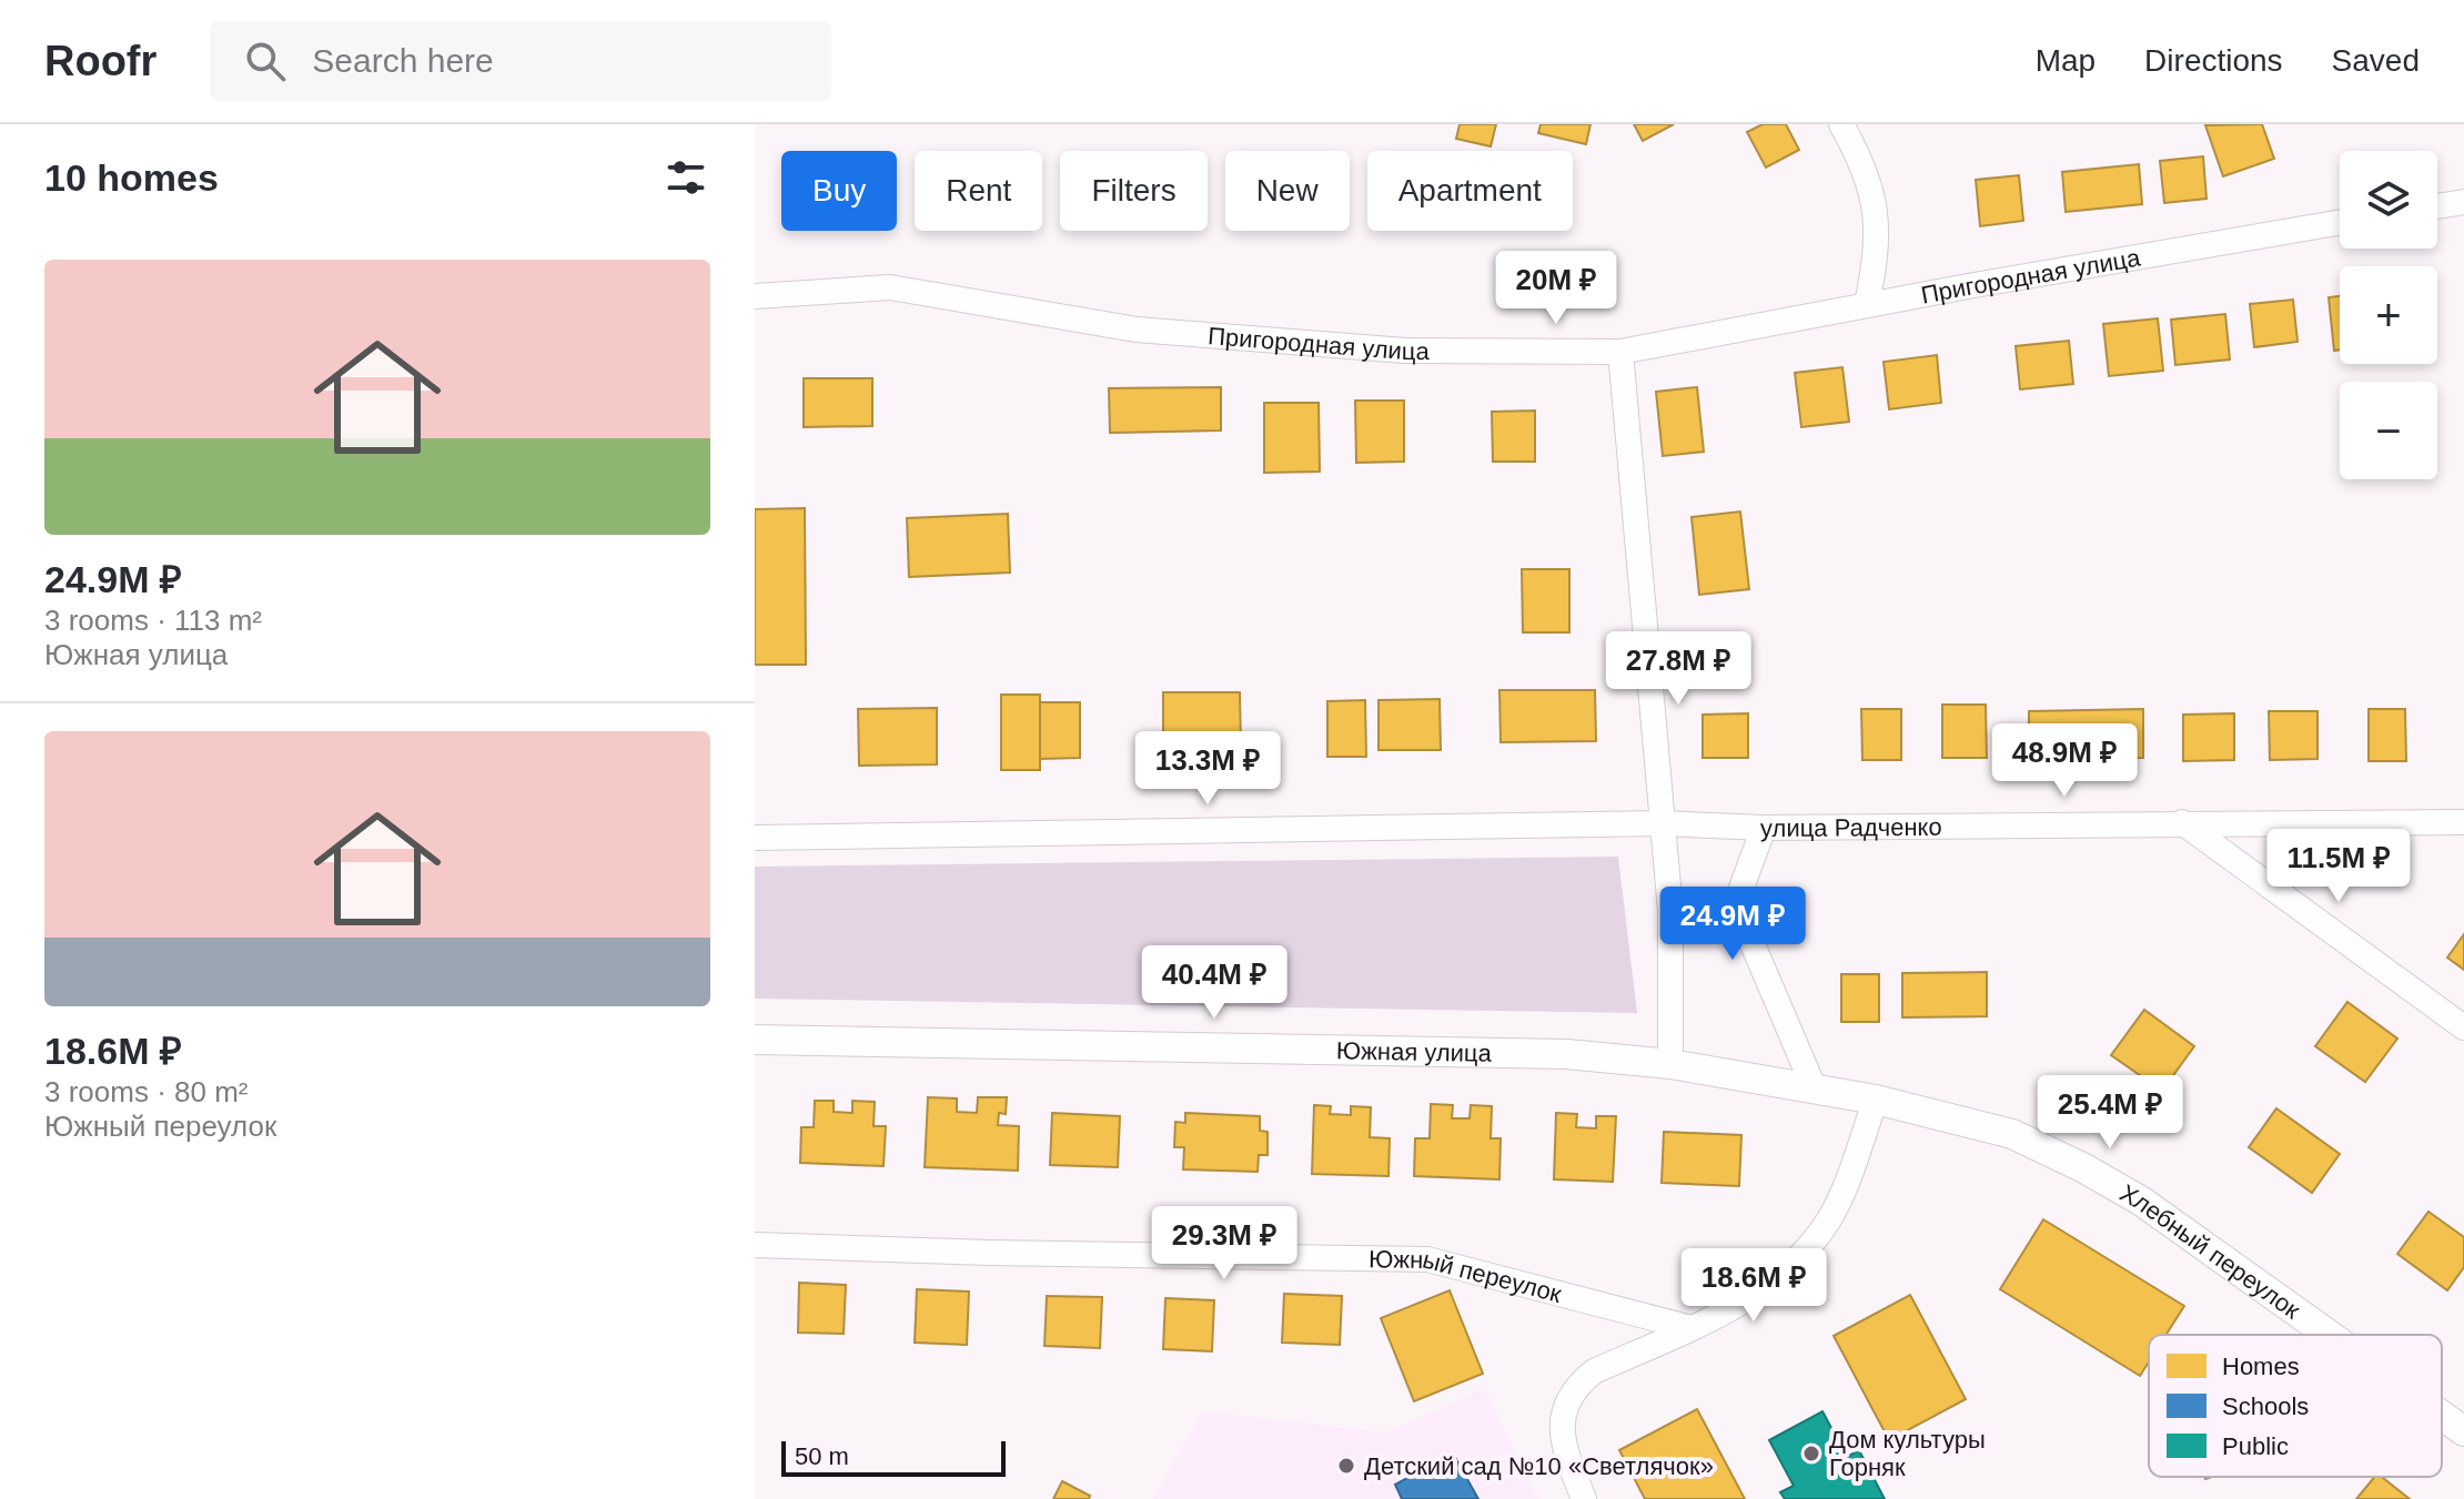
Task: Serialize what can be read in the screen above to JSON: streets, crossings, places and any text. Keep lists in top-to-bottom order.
{
  "streets": {
    "street": [
      "Пригородная улица",
      "улица Радченко",
      "Южная улица",
      "Хлебный переулок",
      "Южный переулок"
    ]
  },
  "crossings": [
    ["Южная улица", "Хлебный переулок"]
  ],
  "places": ["Дом культуры Горняк", "Детский сад №10 «Светлячок»"],
  "legend": ["Homes", "Schools", "Public"],
  "scale_bar": "50 m",
  "page": {
    "header": "Roofr",
    "search": "Search here",
    "nav": ["Map", "Directions", "Saved"],
    "heading": "10 homes",
    "map_buttons": ["+", "−"],
    "chip": [
      "Buy",
      "Rent",
      "Filters",
      "New",
      "Apartment"
    ],
    "list": [
      {
        "name": "24.9M ₽",
        "note": "3 rooms · 113 m² · Южная улица"
      },
      {
        "name": "18.6M ₽",
        "note": "3 rooms · 80 m² · Южный переулок"
      }
    ],
    "price": [
      "20M ₽",
      "27.8M ₽",
      "48.9M ₽",
      "13.3M ₽",
      "11.5M ₽",
      "24.9M ₽",
      "40.4M ₽",
      "25.4M ₽",
      "29.3M ₽",
      "18.6M ₽"
    ],
    "scale": "50 m"
  }
}
